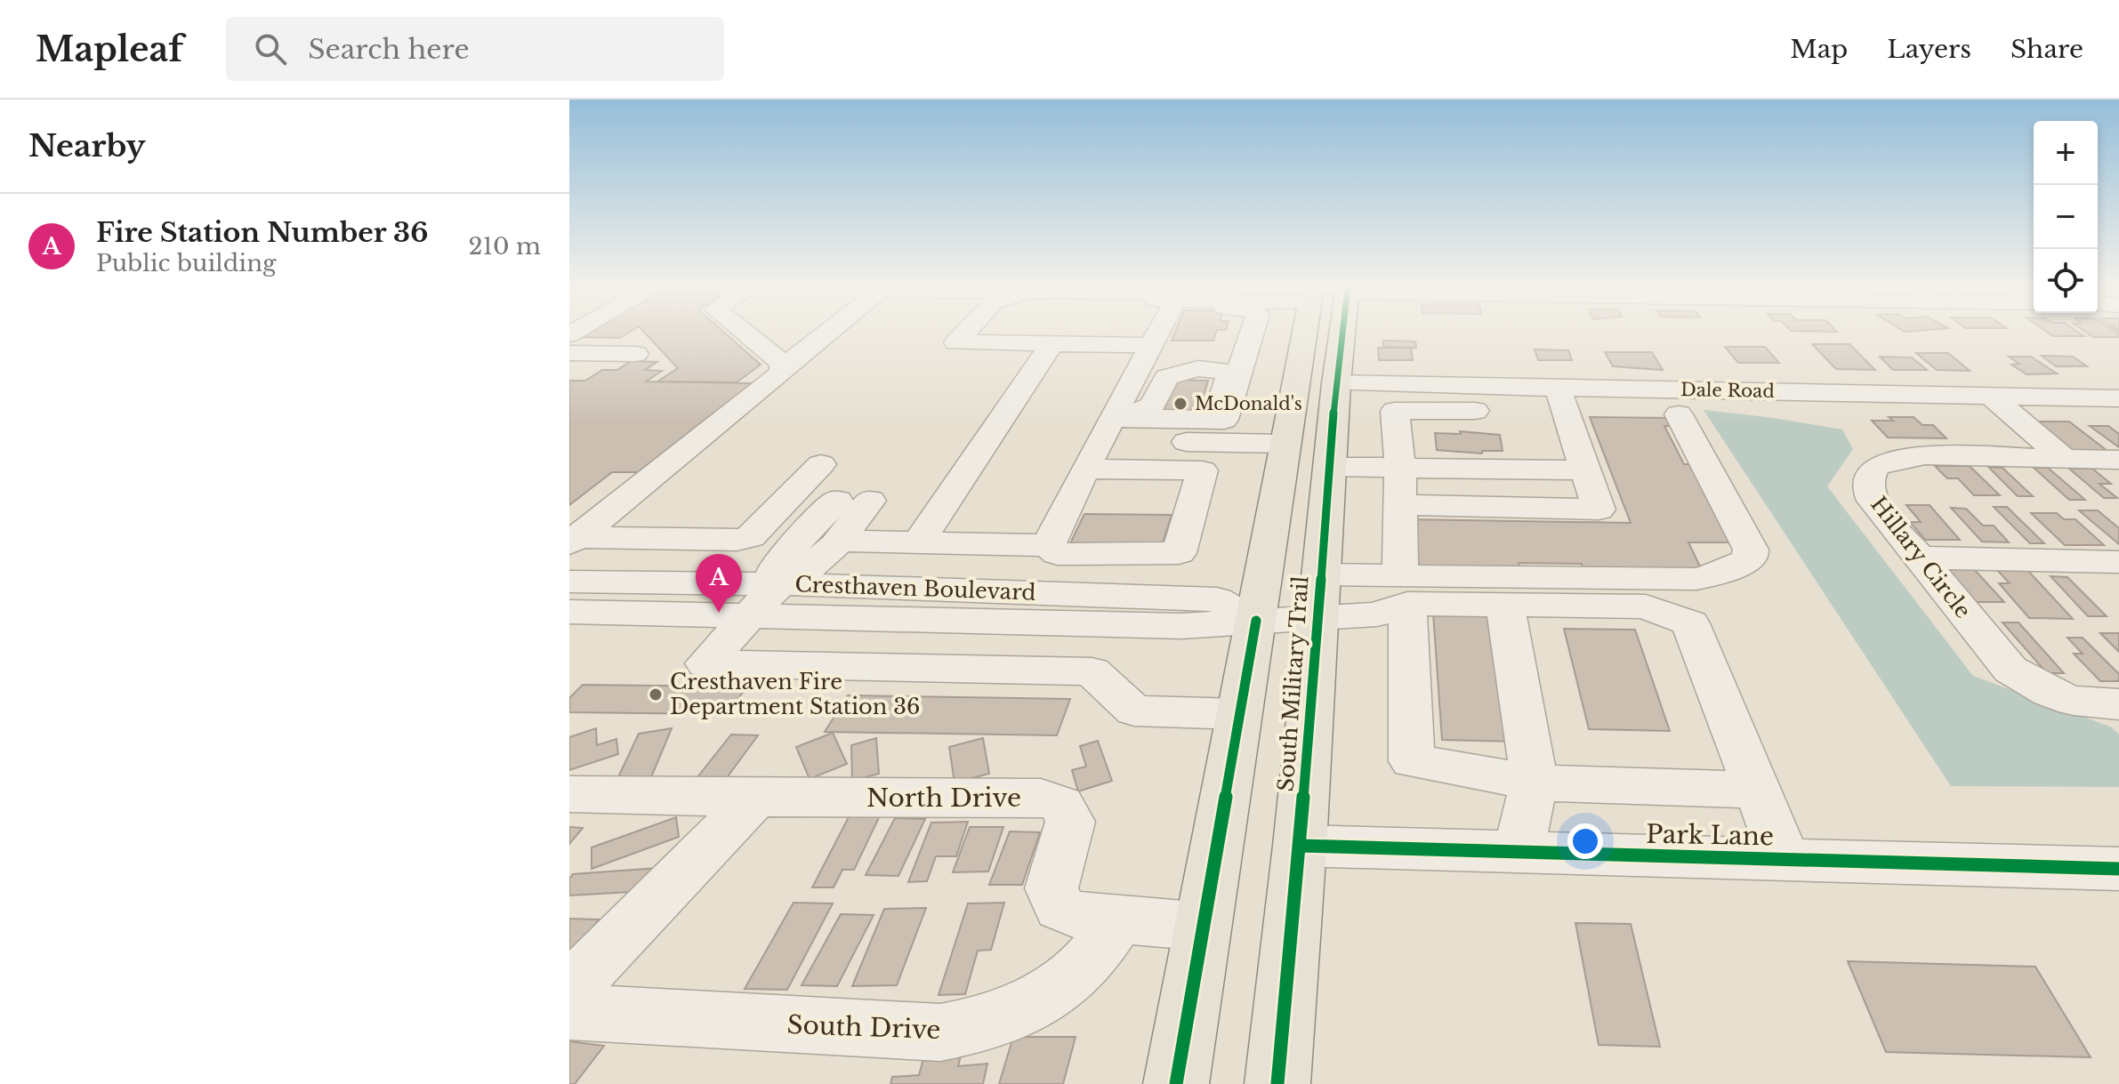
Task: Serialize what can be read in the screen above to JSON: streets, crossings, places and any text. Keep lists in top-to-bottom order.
{
  "streets": {
    "main road": ["South Military Trail"],
    "street": [
      "Dale Road",
      "Hillary Circle",
      "Cresthaven Boulevard",
      "North Drive",
      "Park Lane",
      "South Drive"
    ]
  },
  "crossings": [
    ["Cresthaven Boulevard", "South Military Trail"],
    ["South Military Trail", "North Drive"],
    ["South Military Trail", "Park Lane"],
    ["North Drive", "South Drive"]
  ],
  "places": ["McDonald's", "Cresthaven Fire Department Station 36"],
  "page": {
    "header": "Mapleaf",
    "search": "Search here",
    "nav": ["Map", "Layers", "Share"],
    "heading": "Nearby",
    "map_buttons": ["+", "−"],
    "list": [
      {
        "mark": "A",
        "name": "Fire Station Number 36",
        "note": "Public building",
        "value": "210 m"
      }
    ],
    "pins": "A"
  }
}
